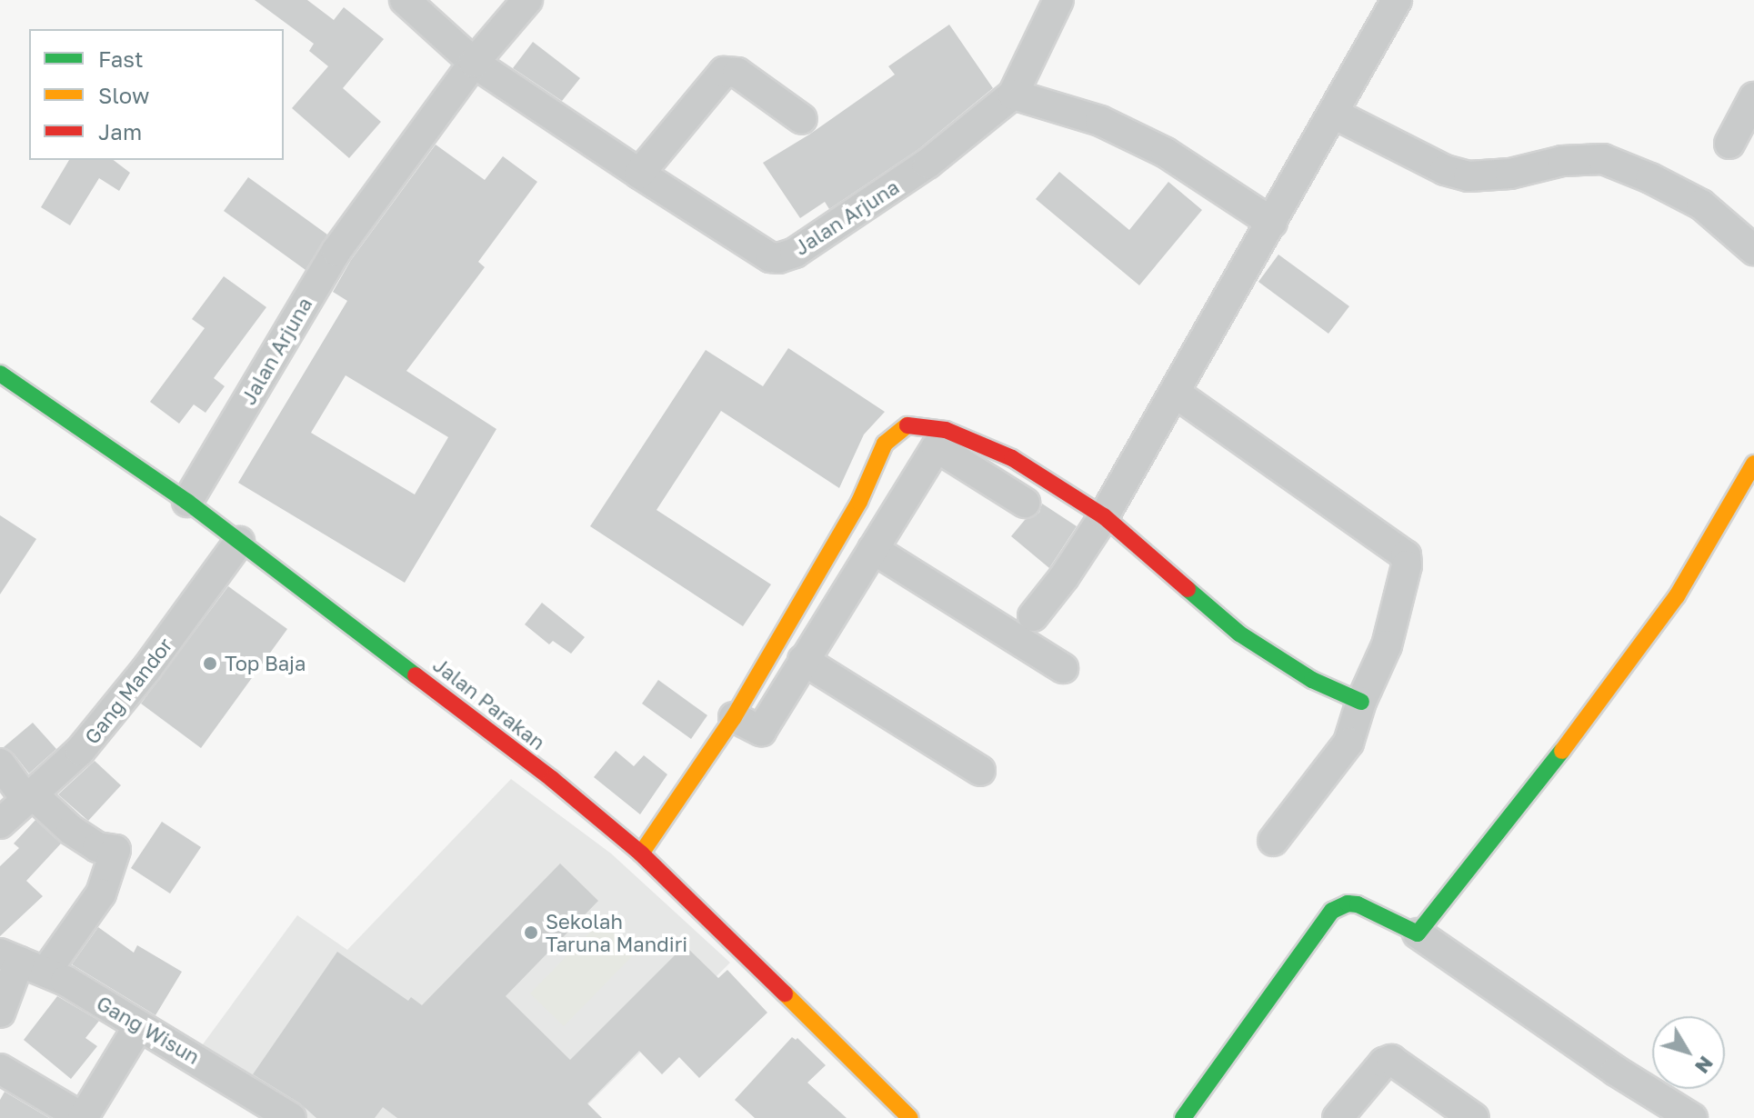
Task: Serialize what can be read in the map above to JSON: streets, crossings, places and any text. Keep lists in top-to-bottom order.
{
  "streets": {
    "street": [
      "Jalan Arjuna",
      "Gang Mandor",
      "Jalan Parakan",
      "Gang Wisun"
    ]
  },
  "crossings": [
    ["Jalan Arjuna", "Jalan Parakan"],
    ["Gang Mandor", "Jalan Parakan"]
  ],
  "places": ["Top Baja", "Sekolah Taruna Mandiri"],
  "legend": ["Fast", "Slow", "Jam"],
  "north": "bottom right"
}
